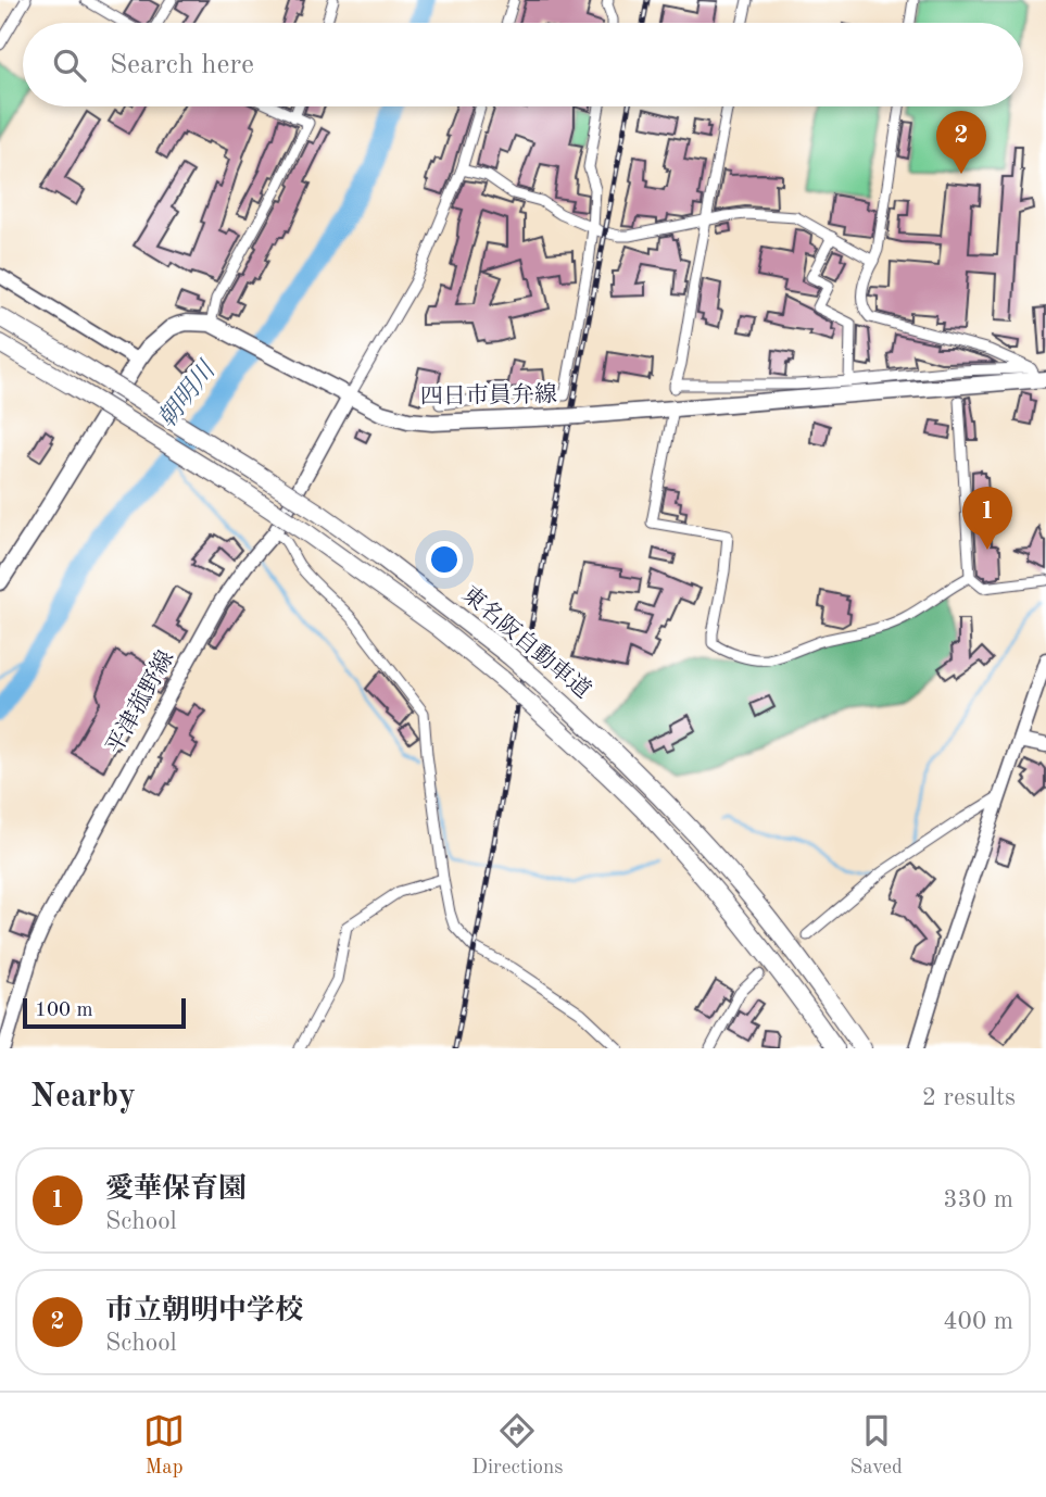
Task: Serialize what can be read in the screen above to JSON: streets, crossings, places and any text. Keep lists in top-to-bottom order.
{
  "streets": {
    "highway": ["東名阪自動車道"],
    "main road": ["四日市員弁線", "平津菰野線"]
  },
  "crossings": [
    ["四日市員弁線", "平津菰野線"]
  ],
  "water": ["朝明川"],
  "scale_bar": "100 m",
  "page": {
    "search": "Search here",
    "pins": ["2", "1"],
    "scale": "100 m",
    "heading": ["Nearby", "2 results"],
    "list": [
      {
        "mark": "1",
        "name": "愛華保育園",
        "note": "School",
        "value": "330 m"
      },
      {
        "mark": "2",
        "name": "市立朝明中学校",
        "note": "School",
        "value": "400 m"
      }
    ],
    "nav": ["Map", "Directions", "Saved"]
  }
}
